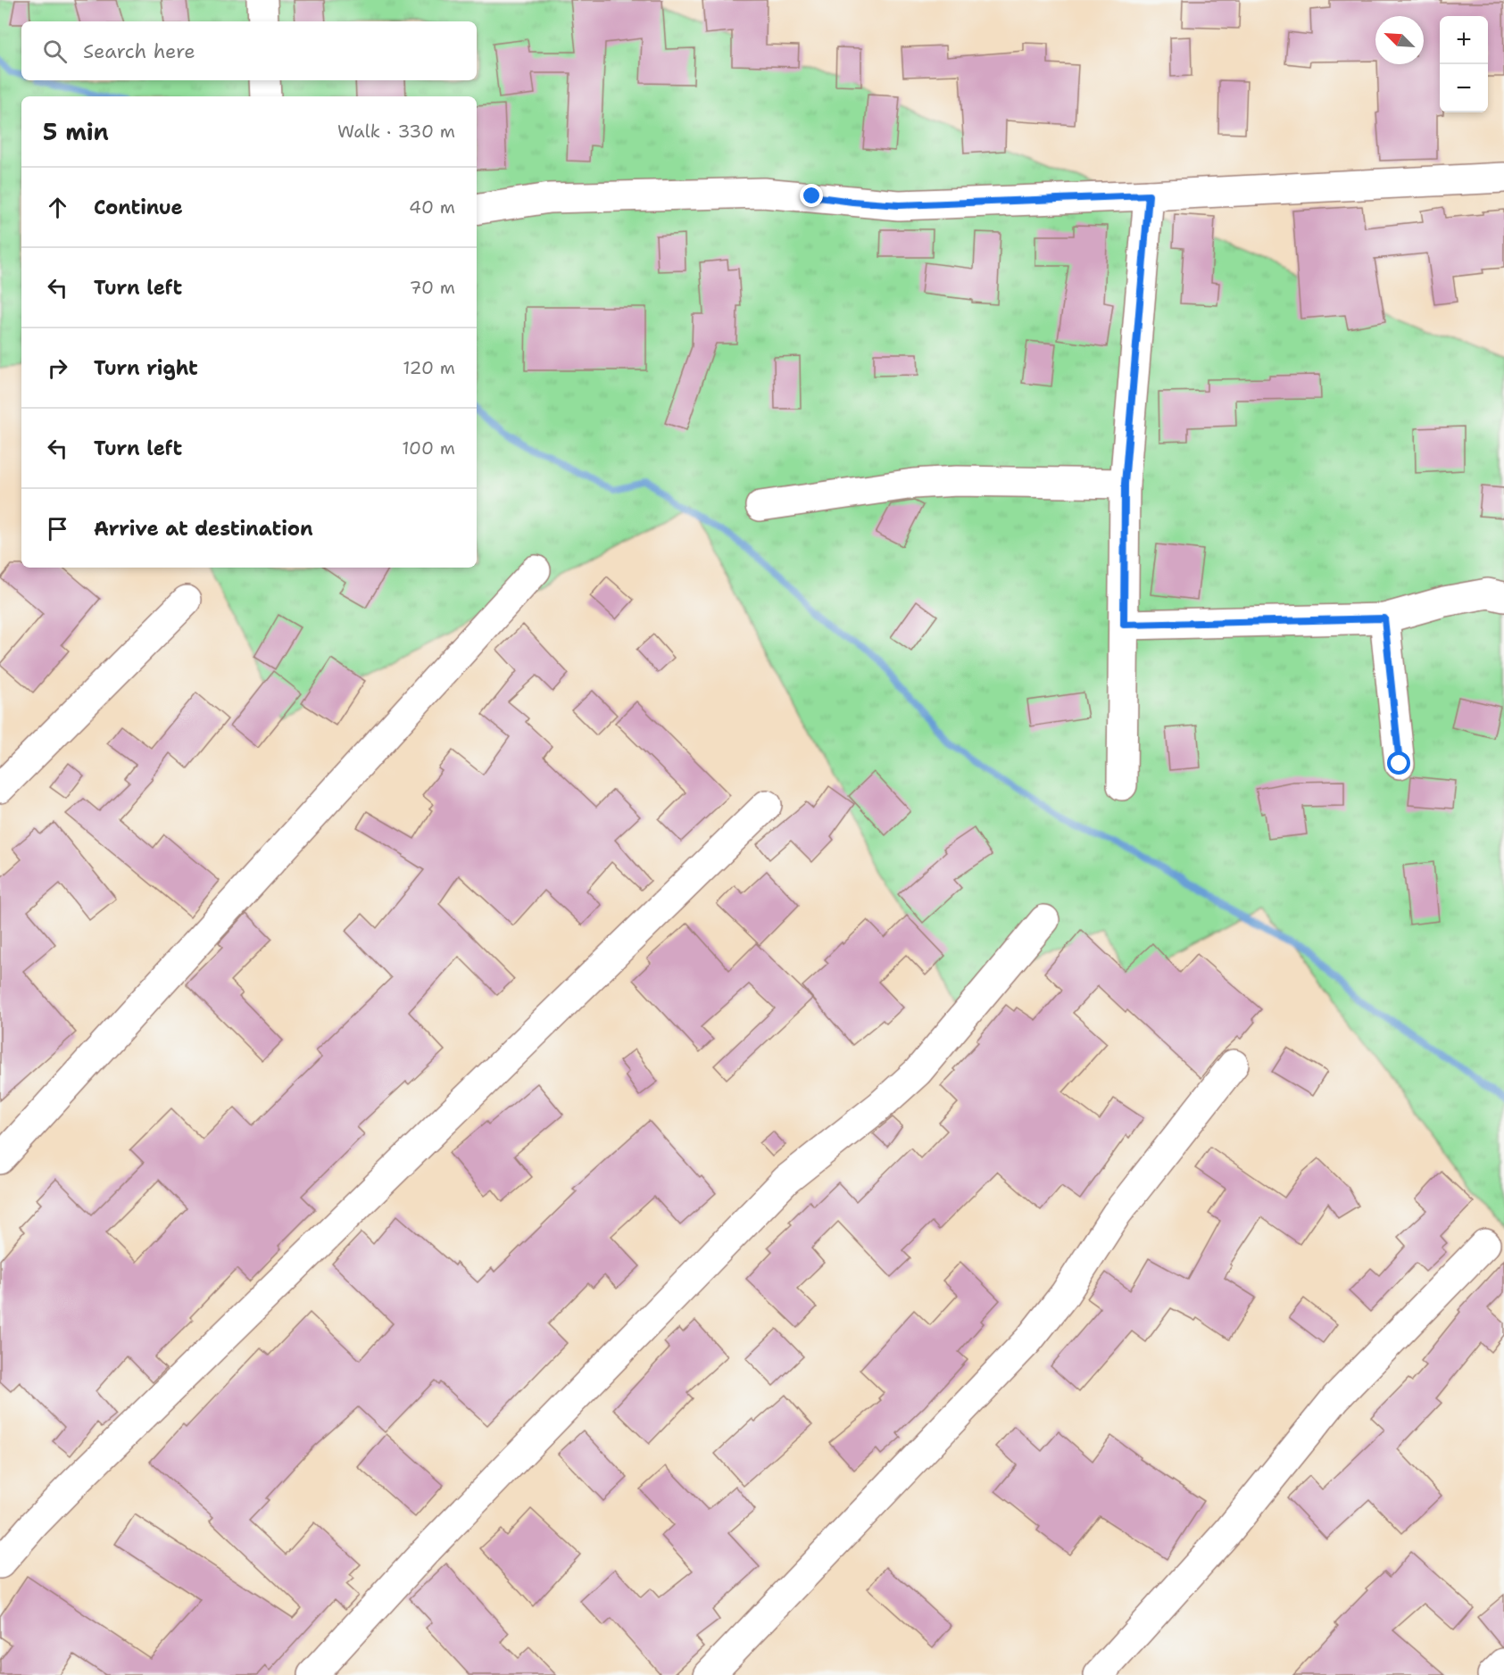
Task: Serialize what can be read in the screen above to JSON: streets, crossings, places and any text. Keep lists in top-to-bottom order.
{
  "north": "top left",
  "page": {
    "map_buttons": ["+", "−"],
    "search": "Search here",
    "heading": ["5 min", "Walk · 330 m"],
    "list": [
      ["Continue", "40 m"],
      ["Turn left", "70 m"],
      ["Turn right", "120 m"],
      ["Turn left", "100 m"],
      "Arrive at destination"
    ]
  }
}
